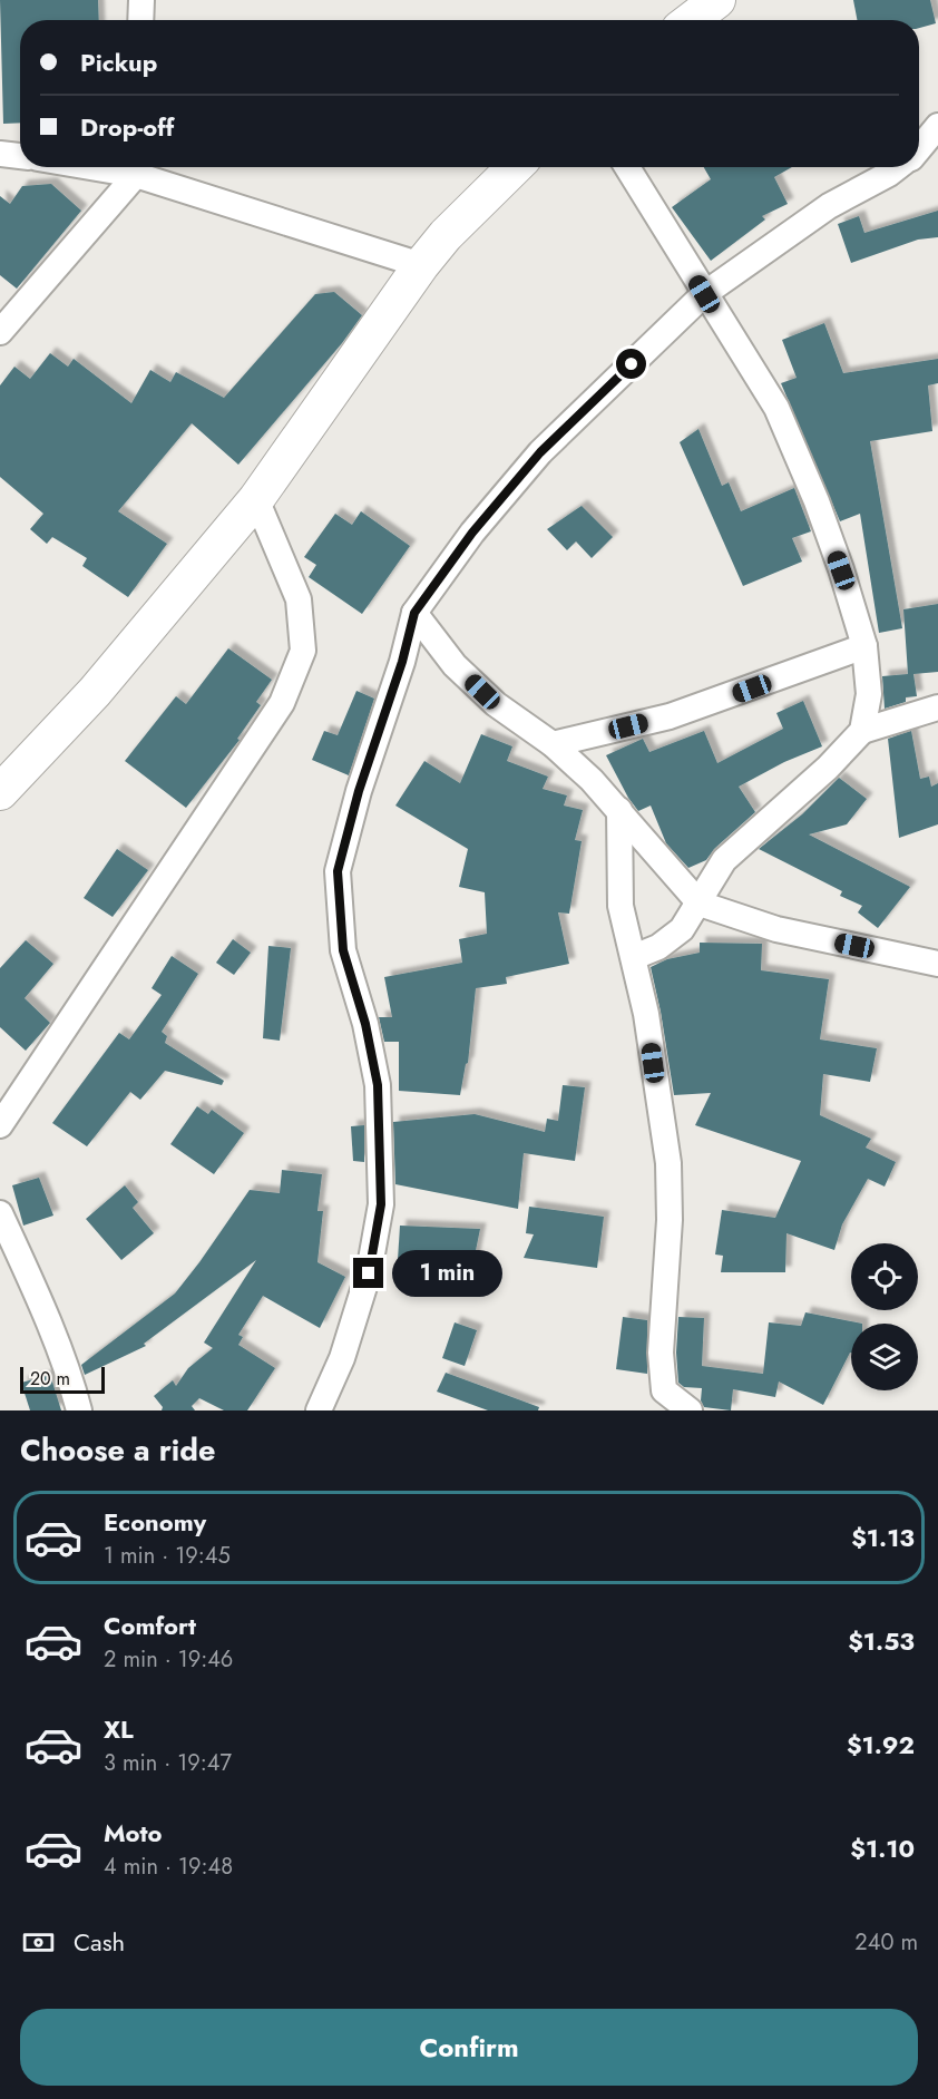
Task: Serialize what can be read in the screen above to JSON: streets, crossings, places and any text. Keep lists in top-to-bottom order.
{
  "scale_bar": "20 m",
  "page": {
    "banner": ["Pickup", "Drop-off"],
    "bubble": "1 min",
    "scale": "20 m",
    "heading": "Choose a ride",
    "list": [
      {
        "name": "Economy",
        "note": "1 min · 19:45",
        "value": "$1.13"
      },
      {
        "name": "Comfort",
        "note": "2 min · 19:46",
        "value": "$1.53"
      },
      {
        "name": "XL",
        "note": "3 min · 19:47",
        "value": "$1.92"
      },
      {
        "name": "Moto",
        "note": "4 min · 19:48",
        "value": "$1.10"
      }
    ],
    "pay": ["Cash", "240 m"],
    "buttons": "Confirm"
  }
}
